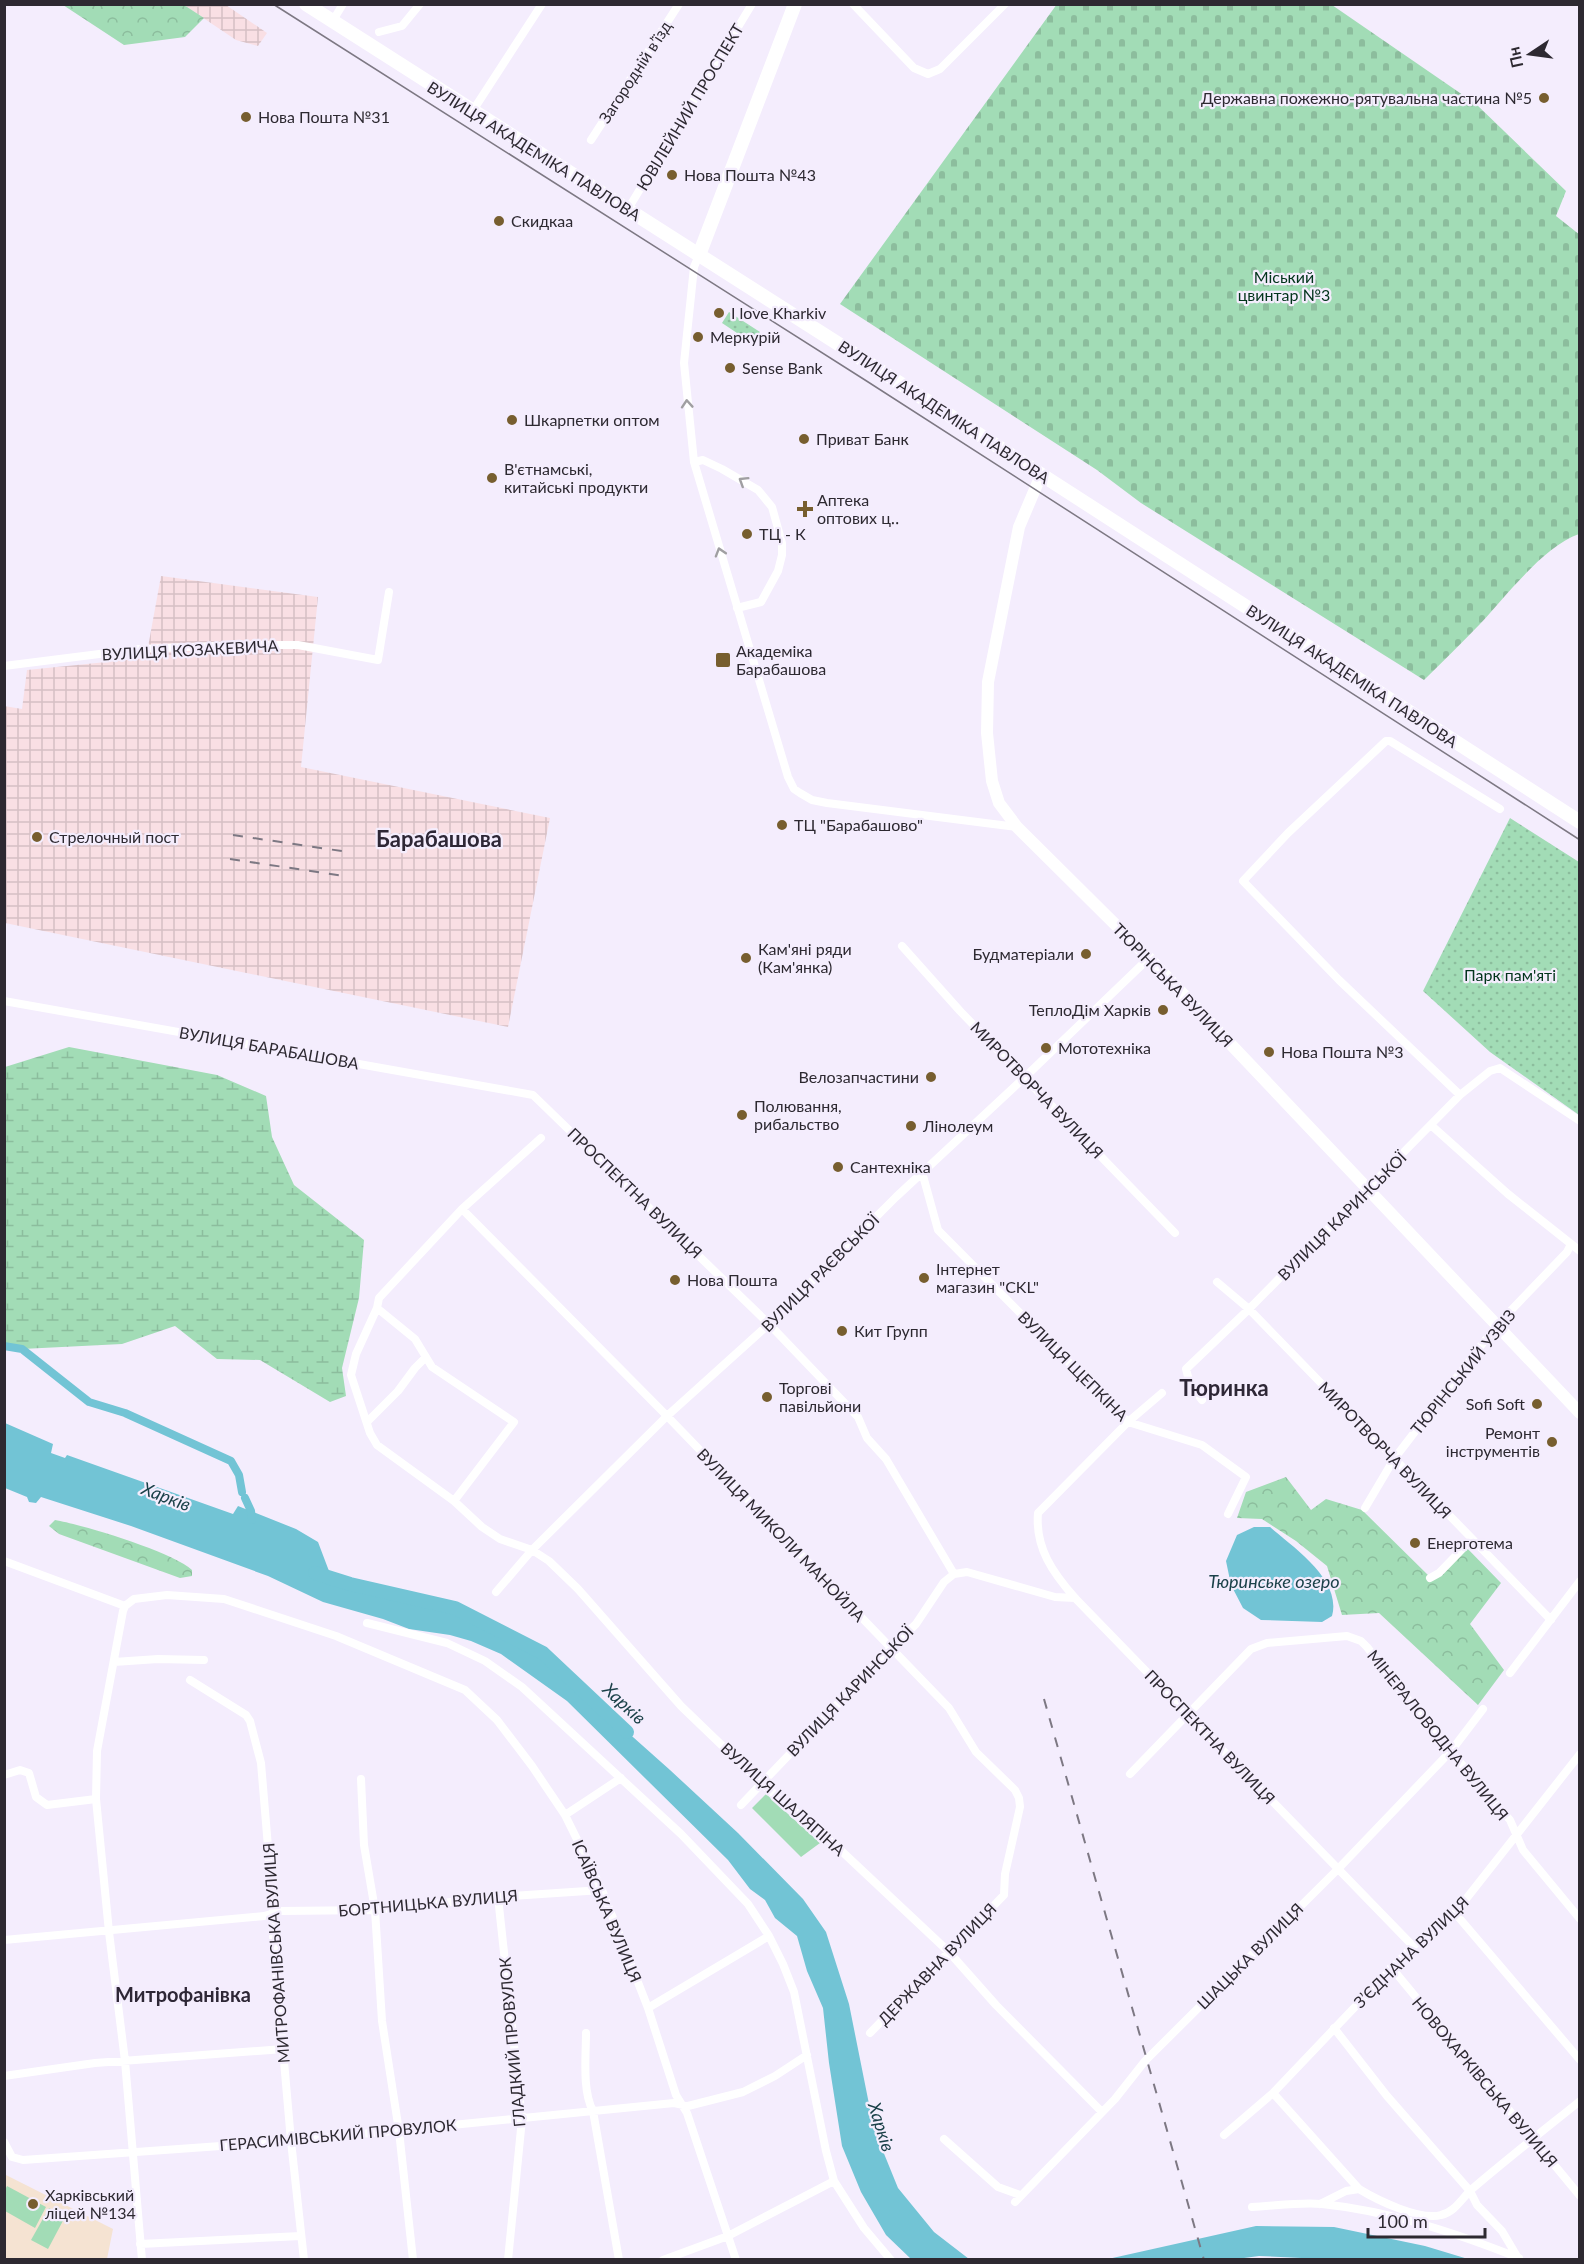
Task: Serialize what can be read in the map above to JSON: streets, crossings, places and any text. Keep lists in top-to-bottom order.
{
  "streets": {
    "main road": ["ВУЛИЦЯ АКАДЕМІКА ПАВЛОВА", "ТЮРІНСЬКА ВУЛИЦЯ"],
    "street": [
      "Загородній вʼїзд",
      "ЮВІЛЕЙНИЙ ПРОСПЕКТ",
      "ВУЛИЦЯ КОЗАКЕВИЧА",
      "ВУЛИЦЯ БАРАБАШОВА",
      "МИРОТВОРЧА ВУЛИЦЯ",
      "ПРОСПЕКТНА ВУЛИЦЯ",
      "ВУЛИЦЯ КАРИНСЬКОЇ",
      "ВУЛИЦЯ РАЄВСЬКОЇ",
      "ВУЛИЦЯ ЩЕПКІНА",
      "ТЮРІНСЬКИЙ УЗВІЗ",
      "ВУЛИЦЯ МИКОЛИ МАНОЙЛА",
      "МІНЕРАЛОВОДНА ВУЛИЦЯ",
      "ВУЛИЦЯ ШАЛЯПІНА",
      "БОРТНИЦЬКА ВУЛИЦЯ",
      "ІСАЇВСЬКА ВУЛИЦЯ",
      "З’ЄДНАНА ВУЛИЦЯ",
      "МИТРОФАНІВСЬКА ВУЛИЦЯ",
      "ШАЦЬКА ВУЛИЦЯ",
      "ДЕРЖАВНА ВУЛИЦЯ",
      "ГЛАДКИЙ ПРОВУЛОК",
      "НОВОХАРКІВСЬКА ВУЛИЦЯ",
      "ГЕРАСИМІВСЬКИЙ ПРОВУЛОК"
    ]
  },
  "crossings": [
    ["ЮВІЛЕЙНИЙ ПРОСПЕКТ", "ВУЛИЦЯ АКАДЕМІКА ПАВЛОВА"],
    ["ВУЛИЦЯ АКАДЕМІКА ПАВЛОВА", "ТЮРІНСЬКА ВУЛИЦЯ"],
    ["ТЮРІНСЬКА ВУЛИЦЯ", "ВУЛИЦЯ КАРИНСЬКОЇ"],
    ["ТЮРІНСЬКА ВУЛИЦЯ", "ВУЛИЦЯ РАЄВСЬКОЇ"],
    ["ТЮРІНСЬКА ВУЛИЦЯ", "ТЮРІНСЬКИЙ УЗВІЗ"],
    ["ВУЛИЦЯ БАРАБАШОВА", "ПРОСПЕКТНА ВУЛИЦЯ"],
    ["МИРОТВОРЧА ВУЛИЦЯ", "ВУЛИЦЯ КАРИНСЬКОЇ"],
    ["МИРОТВОРЧА ВУЛИЦЯ", "ВУЛИЦЯ РАЄВСЬКОЇ"],
    ["МИРОТВОРЧА ВУЛИЦЯ", "ТЮРІНСЬКИЙ УЗВІЗ"],
    ["ПРОСПЕКТНА ВУЛИЦЯ", "ВУЛИЦЯ КАРИНСЬКОЇ"],
    ["ПРОСПЕКТНА ВУЛИЦЯ", "ВУЛИЦЯ РАЄВСЬКОЇ"],
    ["ПРОСПЕКТНА ВУЛИЦЯ", "ВУЛИЦЯ ЩЕПКІНА"],
    ["ПРОСПЕКТНА ВУЛИЦЯ", "МІНЕРАЛОВОДНА ВУЛИЦЯ"],
    ["ПРОСПЕКТНА ВУЛИЦЯ", "З’ЄДНАНА ВУЛИЦЯ"],
    ["ПРОСПЕКТНА ВУЛИЦЯ", "ШАЦЬКА ВУЛИЦЯ"],
    ["ВУЛИЦЯ КАРИНСЬКОЇ", "ВУЛИЦЯ МИКОЛИ МАНОЙЛА"],
    ["ВУЛИЦЯ КАРИНСЬКОЇ", "ВУЛИЦЯ ШАЛЯПІНА"],
    ["ВУЛИЦЯ РАЄВСЬКОЇ", "ВУЛИЦЯ ЩЕПКІНА"],
    ["ВУЛИЦЯ РАЄВСЬКОЇ", "ВУЛИЦЯ МИКОЛИ МАНОЙЛА"],
    ["ВУЛИЦЯ РАЄВСЬКОЇ", "ВУЛИЦЯ ШАЛЯПІНА"],
    ["ВУЛИЦЯ МИКОЛИ МАНОЙЛА", "ДЕРЖАВНА ВУЛИЦЯ"],
    ["МІНЕРАЛОВОДНА ВУЛИЦЯ", "З’ЄДНАНА ВУЛИЦЯ"],
    ["МІНЕРАЛОВОДНА ВУЛИЦЯ", "ШАЦЬКА ВУЛИЦЯ"],
    ["ВУЛИЦЯ ШАЛЯПІНА", "ШАЦЬКА ВУЛИЦЯ"],
    ["ВУЛИЦЯ ШАЛЯПІНА", "ДЕРЖАВНА ВУЛИЦЯ"],
    ["БОРТНИЦЬКА ВУЛИЦЯ", "ІСАЇВСЬКА ВУЛИЦЯ"],
    ["БОРТНИЦЬКА ВУЛИЦЯ", "МИТРОФАНІВСЬКА ВУЛИЦЯ"],
    ["БОРТНИЦЬКА ВУЛИЦЯ", "ГЛАДКИЙ ПРОВУЛОК"],
    ["ІСАЇВСЬКА ВУЛИЦЯ", "ГЕРАСИМІВСЬКИЙ ПРОВУЛОК"],
    ["З’ЄДНАНА ВУЛИЦЯ", "НОВОХАРКІВСЬКА ВУЛИЦЯ"],
    ["МИТРОФАНІВСЬКА ВУЛИЦЯ", "ГЕРАСИМІВСЬКИЙ ПРОВУЛОК"],
    ["ГЛАДКИЙ ПРОВУЛОК", "ГЕРАСИМІВСЬКИЙ ПРОВУЛОК"]
  ],
  "districts": ["Барабашова", "Тюринка", "Митрофанівка"],
  "water": ["Харків", "Тюринське озеро"],
  "parks": ["Міський цвинтар №3", "Парк пам'яті"],
  "places": {
    "other": [
      "Державна пожежно-рятувальна частина №5",
      "Нова Пошта №31",
      "Нова Пошта №43",
      "Скидкаа",
      "I love Kharkiv",
      "Меркурій",
      "Sense Bank",
      "Шкарпетки оптом",
      "Приват Банк",
      "В'єтнамські, китайські продукти",
      "ТЦ - К",
      "ТЦ \"Барабашово\"",
      "Стрелочный пост",
      "Будматеріали",
      "Кам'яні ряди (Кам'янка)",
      "ТеплоДім Харків",
      "Мототехніка",
      "Нова Пошта №3",
      "Велозапчастини",
      "Полювання, рибальство",
      "Лінолеум",
      "Сантехніка",
      "Інтернет магазин \"CKL\"",
      "Нова Пошта",
      "Кит Групп",
      "Торгові павільйони",
      "Sofi Soft",
      "Ремонт інструментів",
      "Енерготема",
      "Харківський ліцей №134"
    ],
    "health": ["Аптека оптових ц‥"],
    "transit": ["Академіка Барабашова"]
  },
  "scale_bar": "100 m",
  "north": "left"
}
